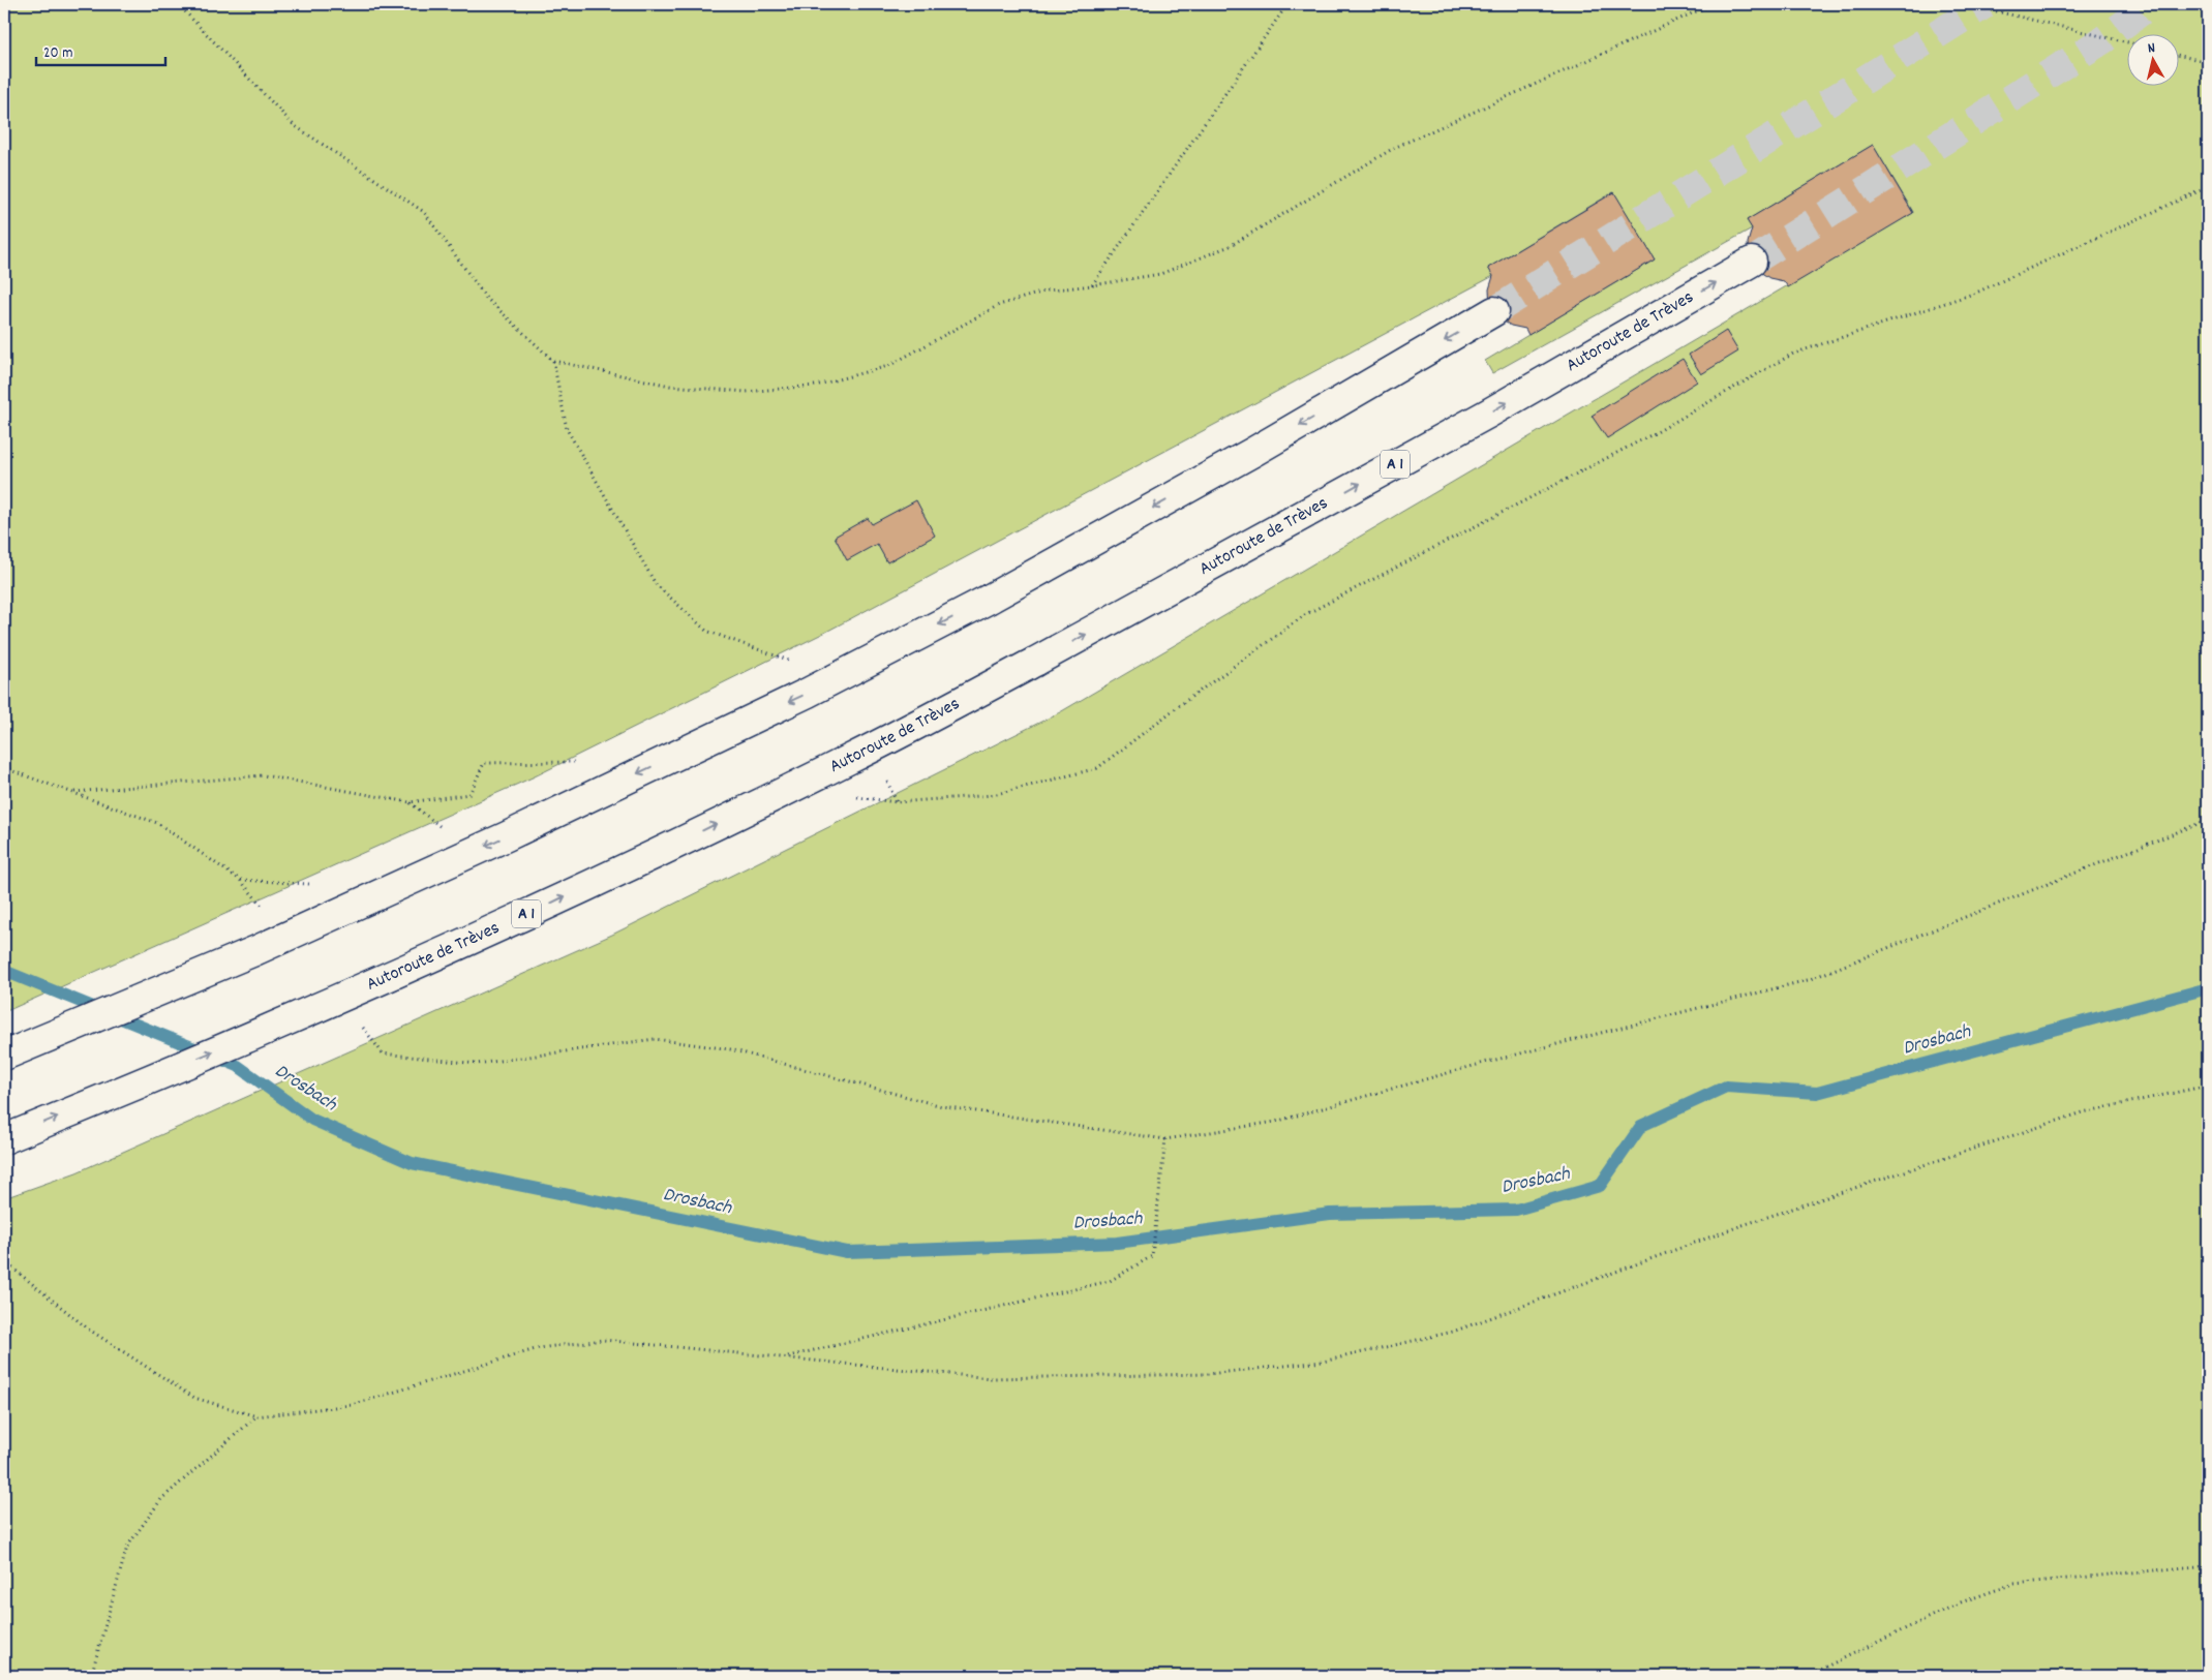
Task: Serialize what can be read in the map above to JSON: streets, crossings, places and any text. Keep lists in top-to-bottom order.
{
  "streets": {
    "highway": ["Autoroute de Trèves", "A 1"]
  },
  "water": ["Drosbach"],
  "scale_bar": "20 m",
  "north": "top"
}
